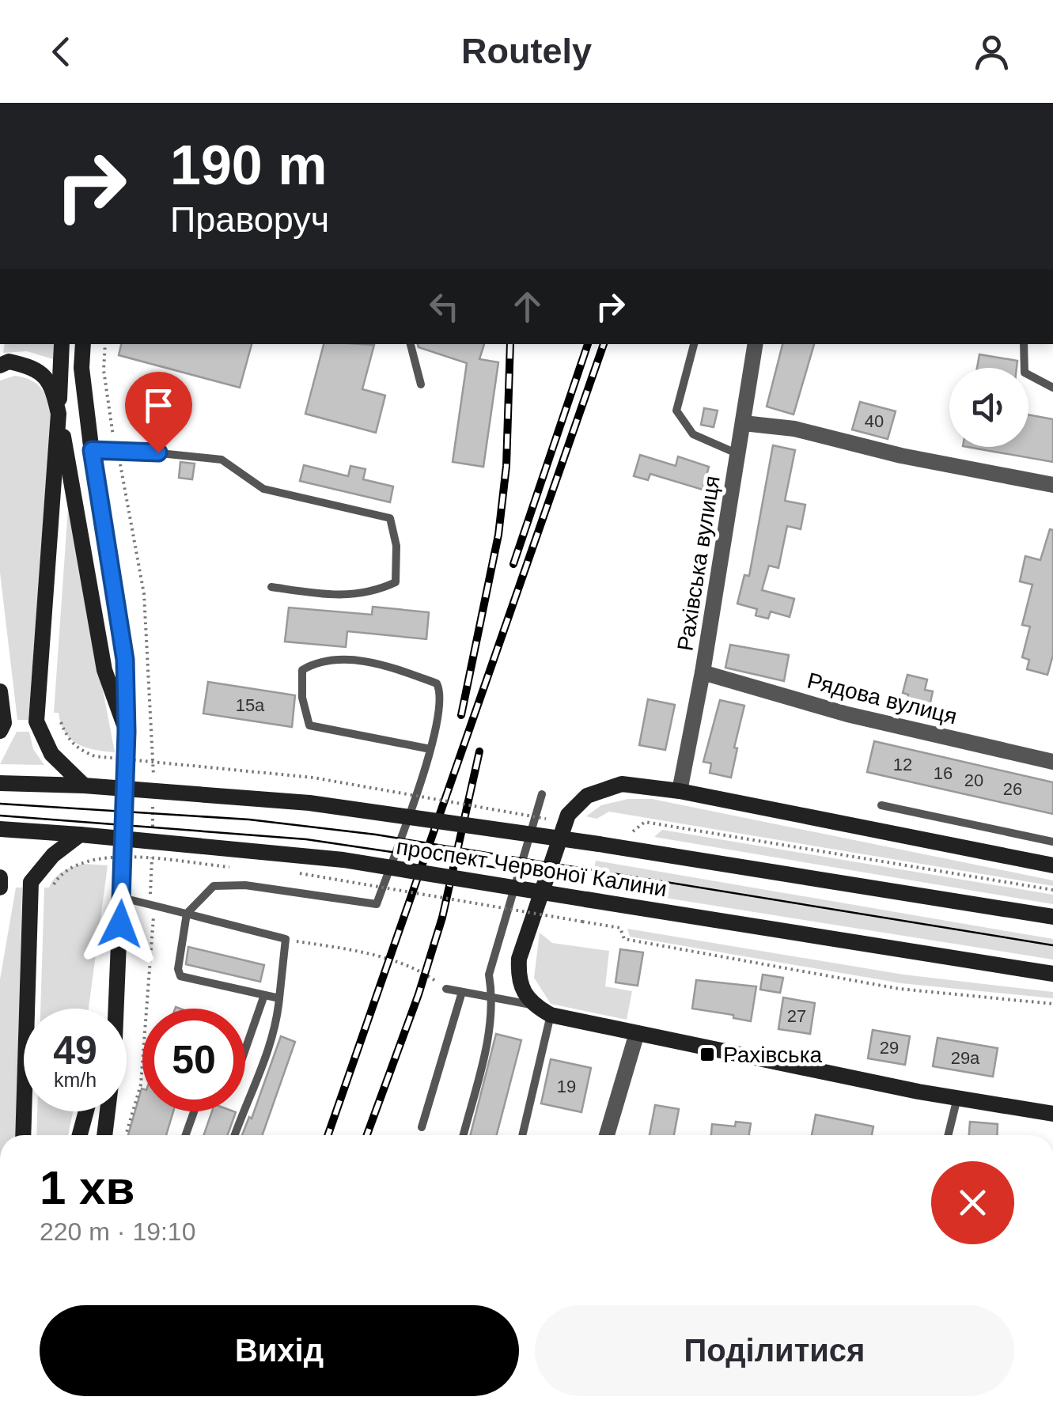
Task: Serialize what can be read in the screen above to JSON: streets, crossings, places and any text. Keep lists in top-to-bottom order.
{
  "streets": {
    "main road": ["проспект Червоної Калини"],
    "street": ["Рахівська вулиця", "Рядова вулиця"]
  },
  "crossings": [
    ["Рахівська вулиця", "Рядова вулиця"]
  ],
  "places": {
    "transit": ["Рахівська"]
  },
  "house_numbers": [
    "40",
    "15а",
    "12",
    "16",
    "20",
    "26",
    "27",
    "29",
    "29а",
    "19"
  ],
  "page": {
    "header": "Routely",
    "turn": ["190 m", "Праворуч"],
    "speed": "49 km/h",
    "limit": "50",
    "heading": ["1 хв", "220 m · 19:10"],
    "buttons": ["Вихід", "Поділитися"]
  }
}
